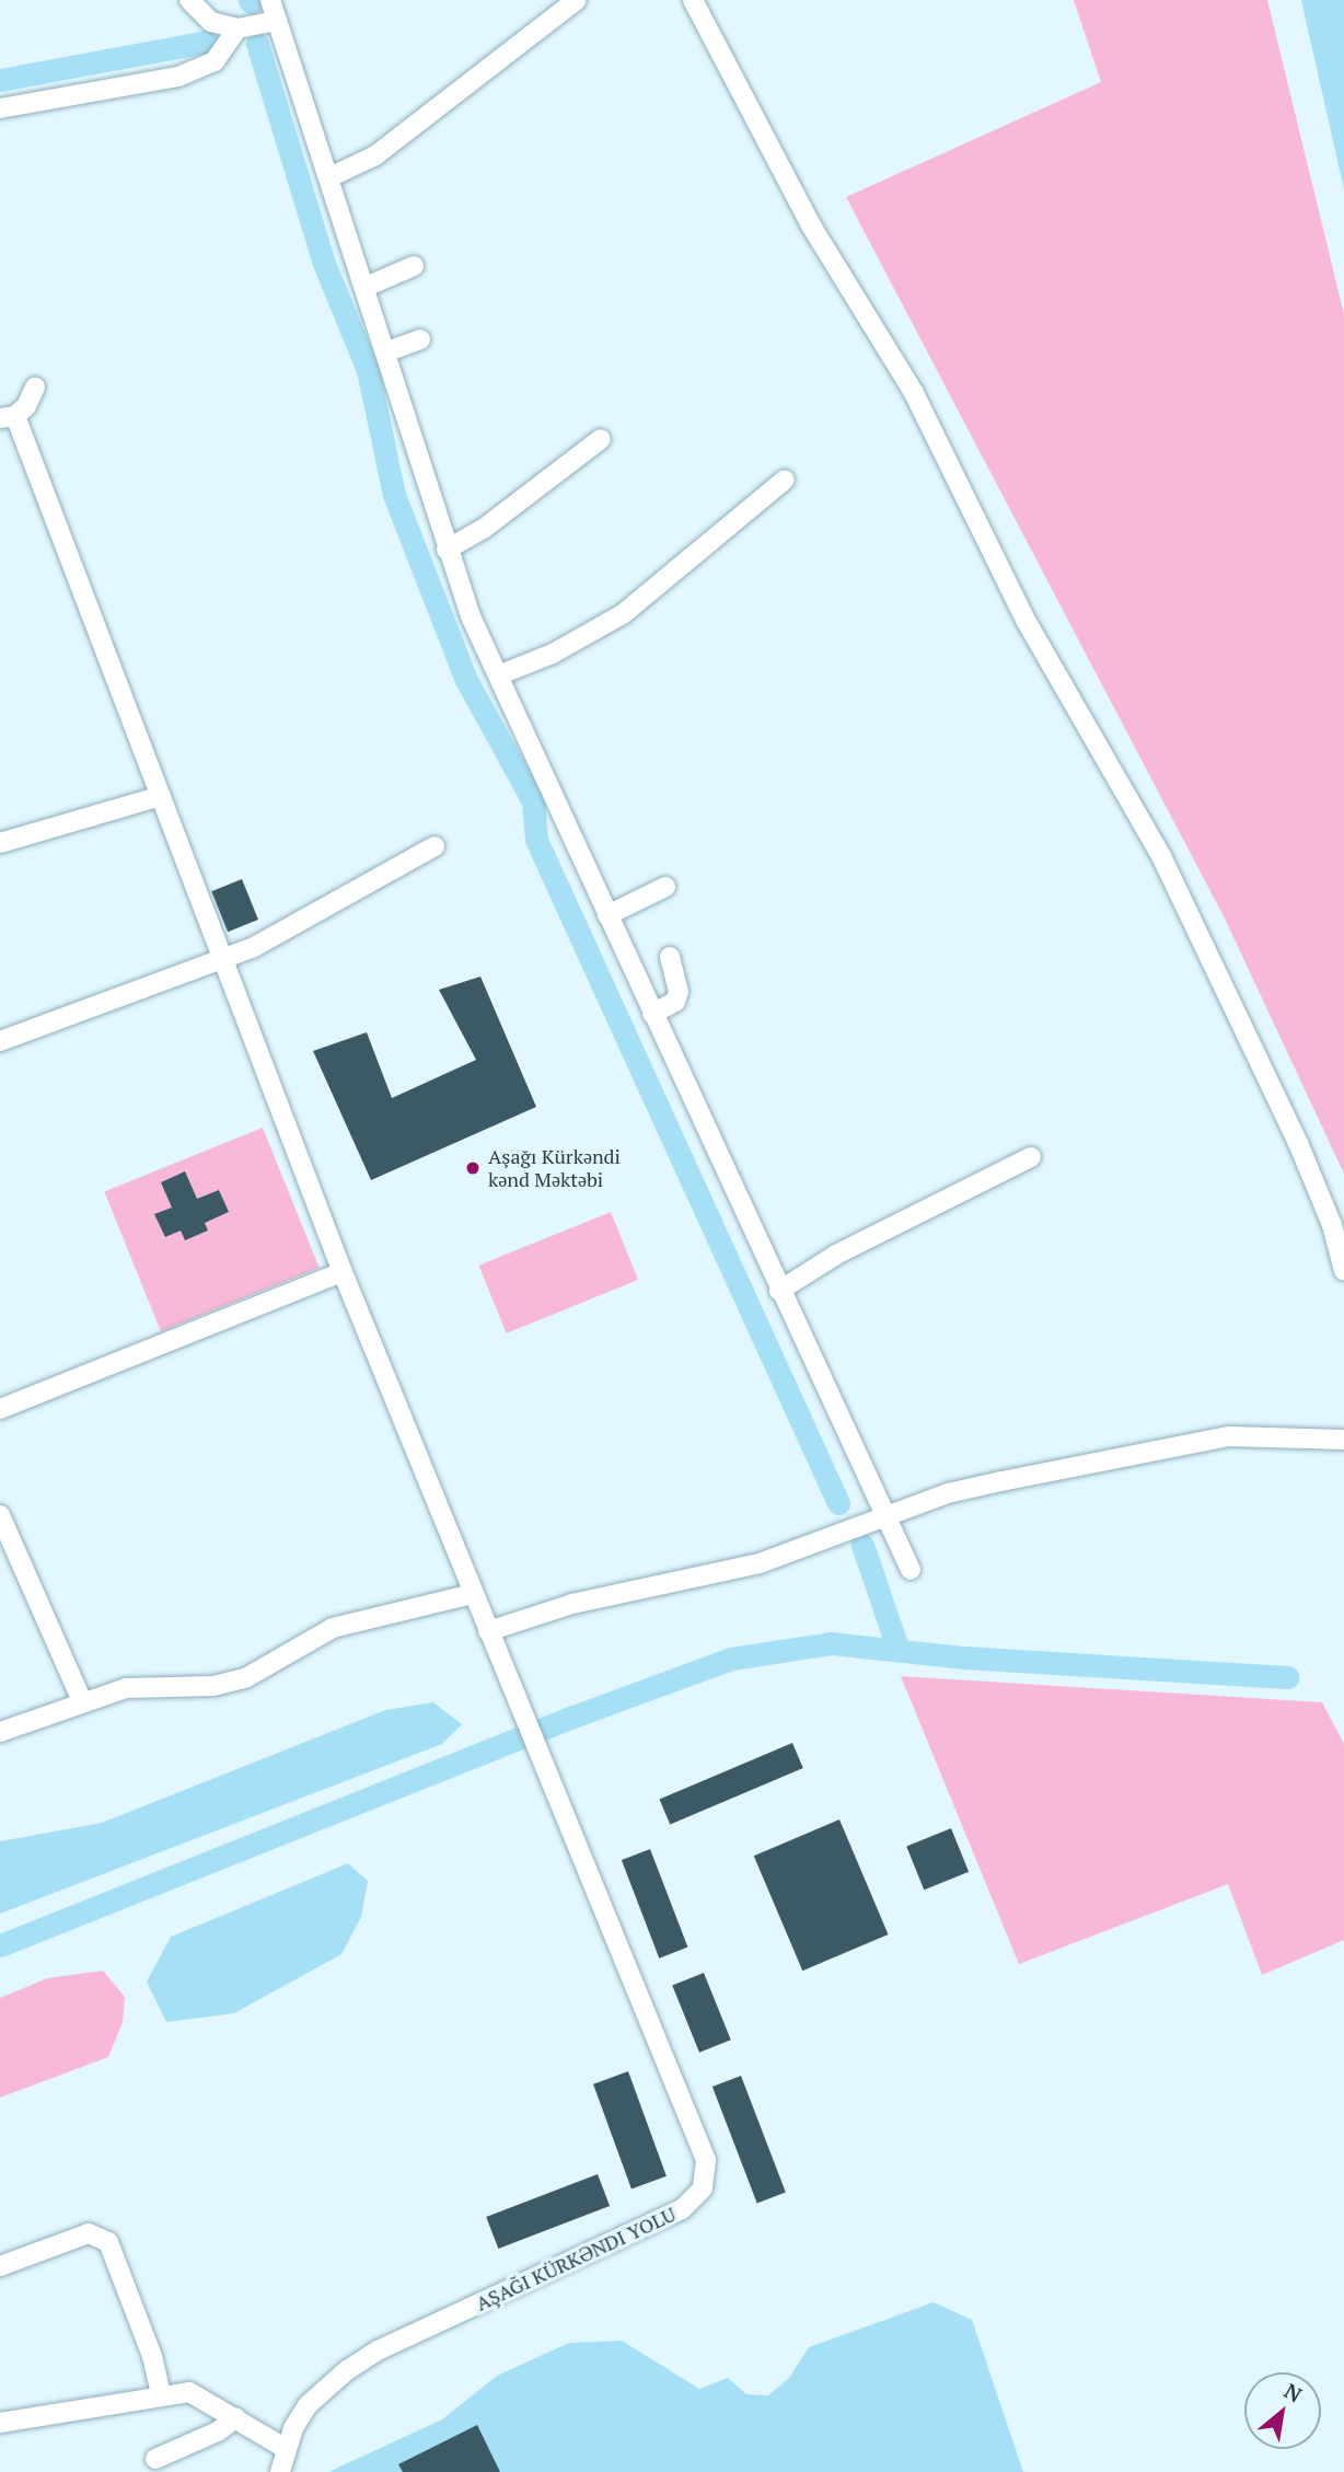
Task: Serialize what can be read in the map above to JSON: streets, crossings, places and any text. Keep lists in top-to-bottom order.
{
  "places": ["Aşağı Kürkəndi kənd Məktəbi"],
  "north": "top right"
}
